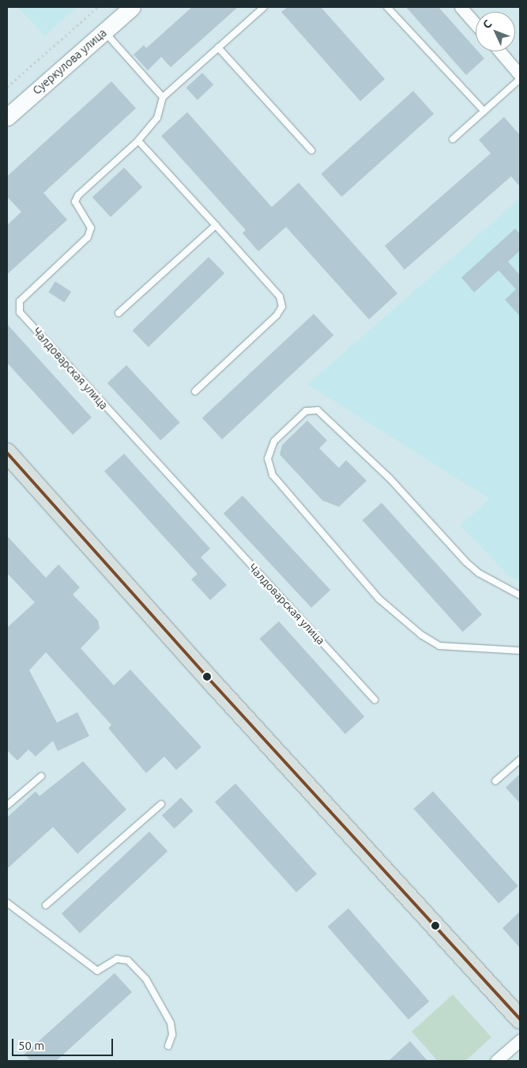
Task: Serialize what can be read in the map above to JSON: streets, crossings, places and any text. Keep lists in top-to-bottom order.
{
  "streets": {
    "street": ["Суеркулова улица"],
    "lane": ["Чалдоварская улица"]
  },
  "scale_bar": "50 m",
  "north": "top left"
}
